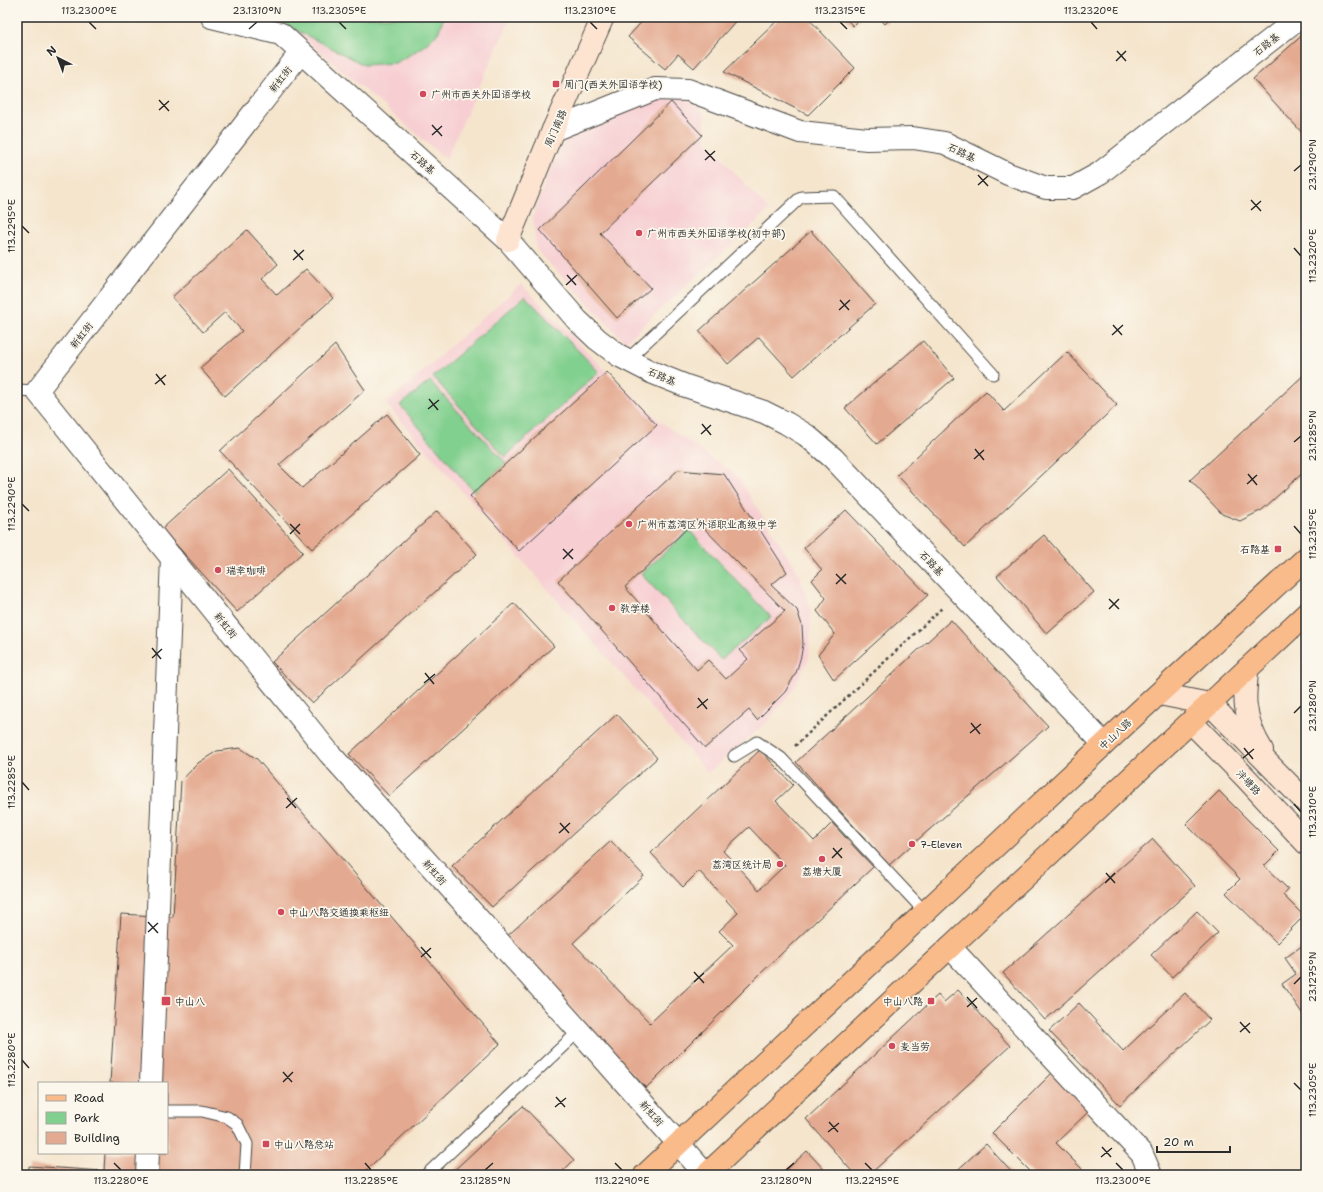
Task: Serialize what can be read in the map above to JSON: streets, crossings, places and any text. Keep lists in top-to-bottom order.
{
  "streets": {
    "main road": ["中山八路"],
    "street": [
      "石路基",
      "新虹街",
      "周门南路",
      "泮塘路"
    ]
  },
  "crossings": [
    ["石路基", "新虹街"],
    ["石路基", "周门南路"],
    ["石路基", "中山八路"],
    ["新虹街", "中山八路"]
  ],
  "places": {
    "transit": [
      "周门(西关外国语学校)",
      "石路基",
      "中山八",
      "中山八路",
      "中山八路总站"
    ],
    "other": [
      "广州市西关外国语学校",
      "广州市西关外国语学校(初中部)",
      "广州市荔湾区外语职业高级中学",
      "瑞幸咖啡",
      "教学楼",
      "7-Eleven",
      "荔塘大厦",
      "荔湾区统计局",
      "中山八路交通换乘枢纽",
      "麦当劳"
    ]
  },
  "legend": ["Road", "Park", "Building"],
  "scale_bar": "20 m",
  "north": "top left",
  "coordinates": [
    "113.2300°E",
    "23.1310°N",
    "113.2305°E",
    "113.2310°E",
    "113.2315°E",
    "113.2320°E",
    "23.1290°N",
    "113.2295°E",
    "23.1285°N",
    "113.2290°E",
    "23.1280°N",
    "113.2285°E",
    "23.1275°N",
    "113.2280°E"
  ]
}
